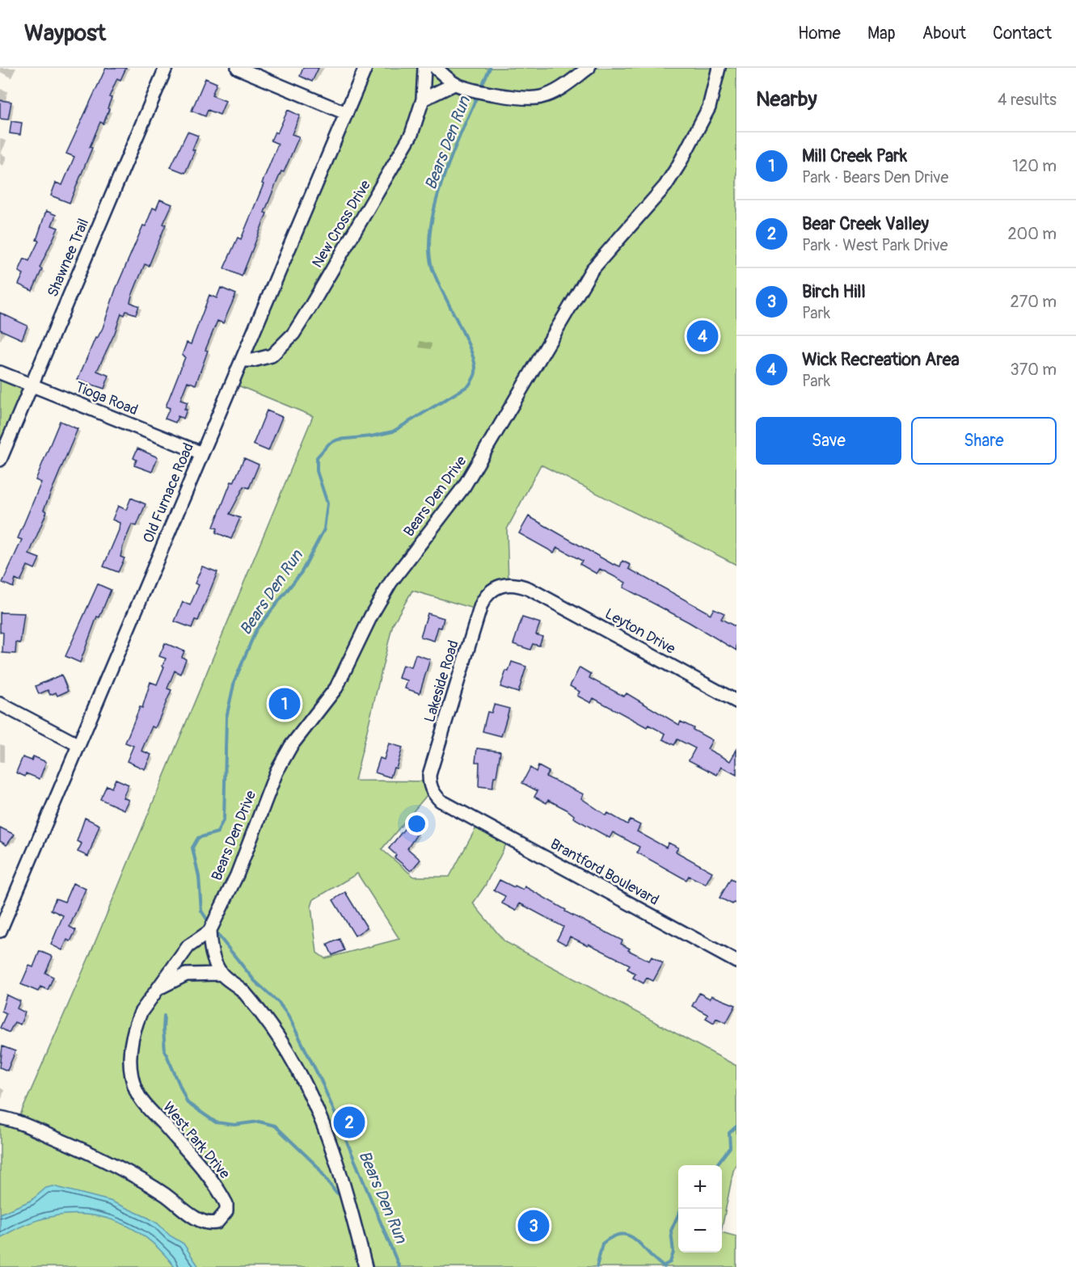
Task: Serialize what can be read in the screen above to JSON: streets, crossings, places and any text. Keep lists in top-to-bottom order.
{
  "streets": {
    "street": [
      "New Cross Drive",
      "Shawnee Trail",
      "Tioga Road",
      "Old Furnace Road",
      "Bears Den Drive",
      "Leyton Drive",
      "Lakeside Road",
      "Brantford Boulevard",
      "West Park Drive"
    ]
  },
  "crossings": [
    ["New Cross Drive", "Old Furnace Road"],
    ["Shawnee Trail", "Tioga Road"],
    ["Tioga Road", "Old Furnace Road"],
    ["Bears Den Drive", "West Park Drive"],
    ["Leyton Drive", "Lakeside Road"],
    ["Lakeside Road", "Brantford Boulevard"]
  ],
  "water": ["Bears Den Run"],
  "page": {
    "header": "Waypost",
    "nav": [
      "Home",
      "Map",
      "About",
      "Contact"
    ],
    "heading": ["Nearby", "4 results"],
    "list": [
      {
        "mark": "1",
        "name": "Mill Creek Park",
        "note": "Park · Bears Den Drive",
        "value": "120 m"
      },
      {
        "mark": "2",
        "name": "Bear Creek Valley",
        "note": "Park · West Park Drive",
        "value": "200 m"
      },
      {
        "mark": "3",
        "name": "Birch Hill",
        "note": "Park",
        "value": "270 m"
      },
      {
        "mark": "4",
        "name": "Wick Recreation Area",
        "note": "Park",
        "value": "370 m"
      }
    ],
    "pins": [
      "4",
      "1",
      "2",
      "3"
    ],
    "buttons": ["Save", "Share"],
    "map_buttons": ["+", "−"]
  }
}
